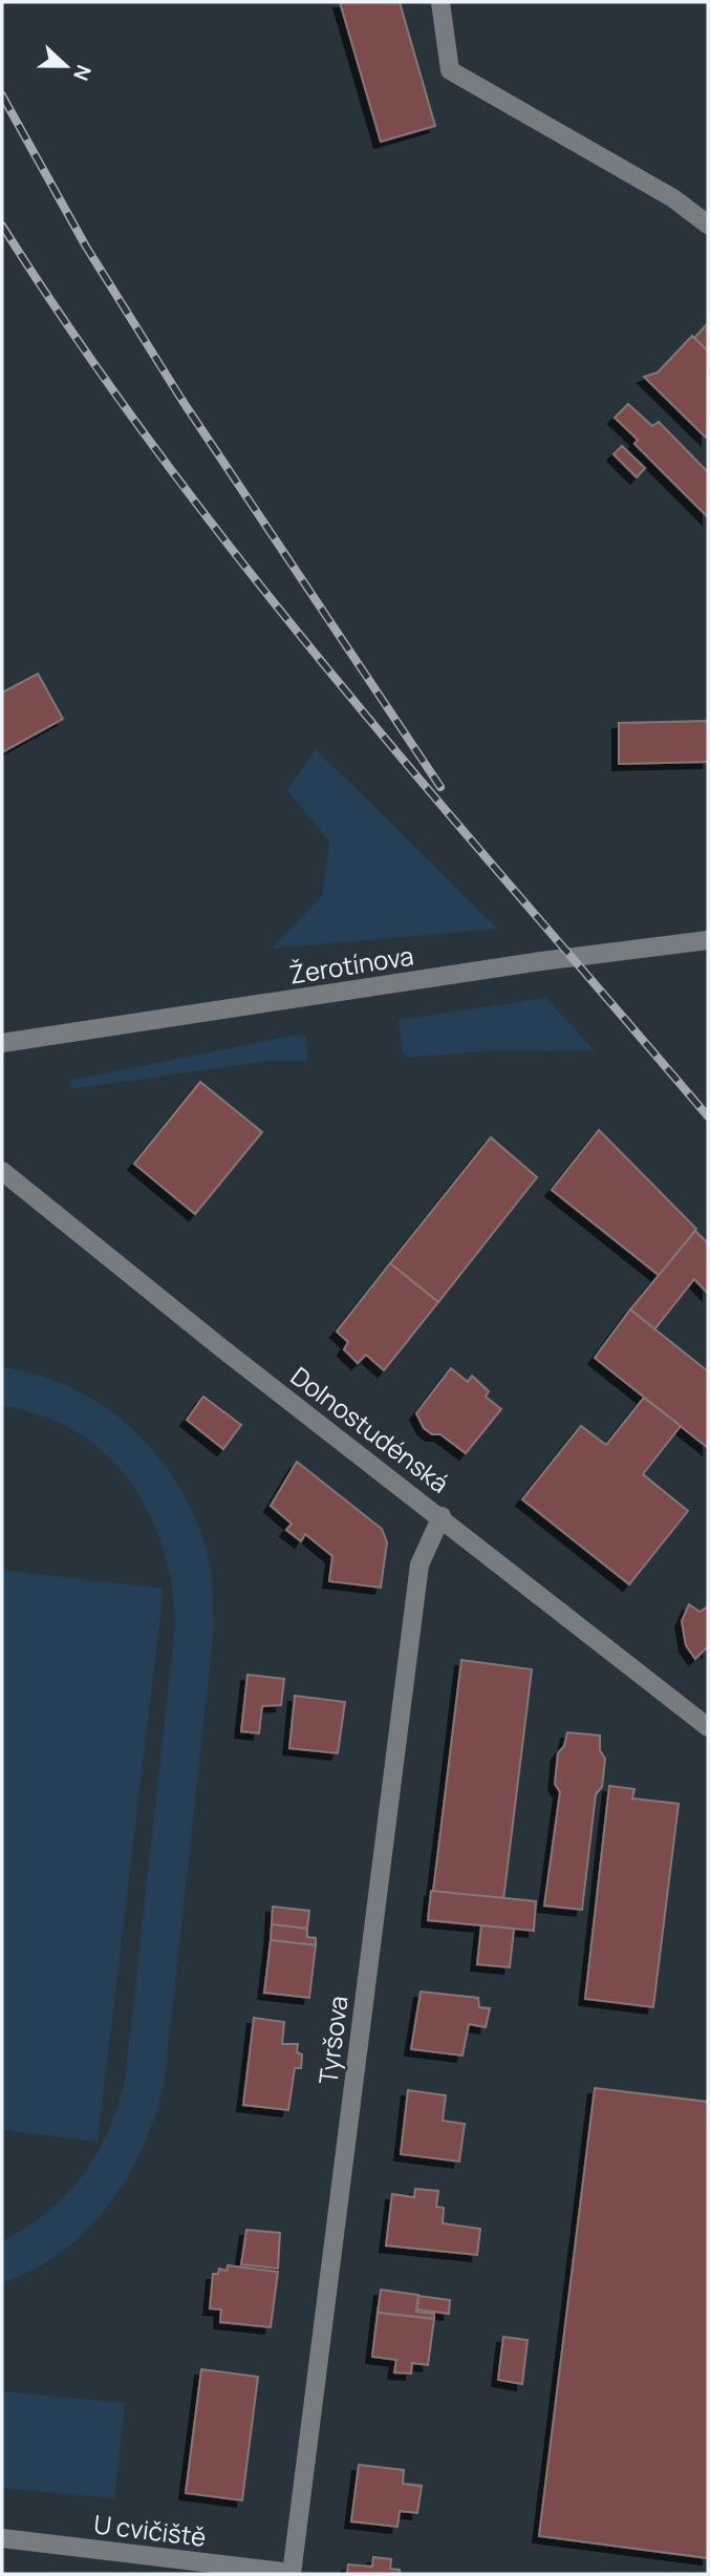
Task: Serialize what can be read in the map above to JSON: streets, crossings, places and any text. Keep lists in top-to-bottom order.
{
  "streets": {
    "street": [
      "Žerotínova",
      "Dolnostudénská",
      "Tyršova",
      "U cvičiště"
    ]
  },
  "crossings": [
    ["Dolnostudénská", "Tyršova"],
    ["Tyršova", "U cvičiště"]
  ],
  "north": "right"
}
